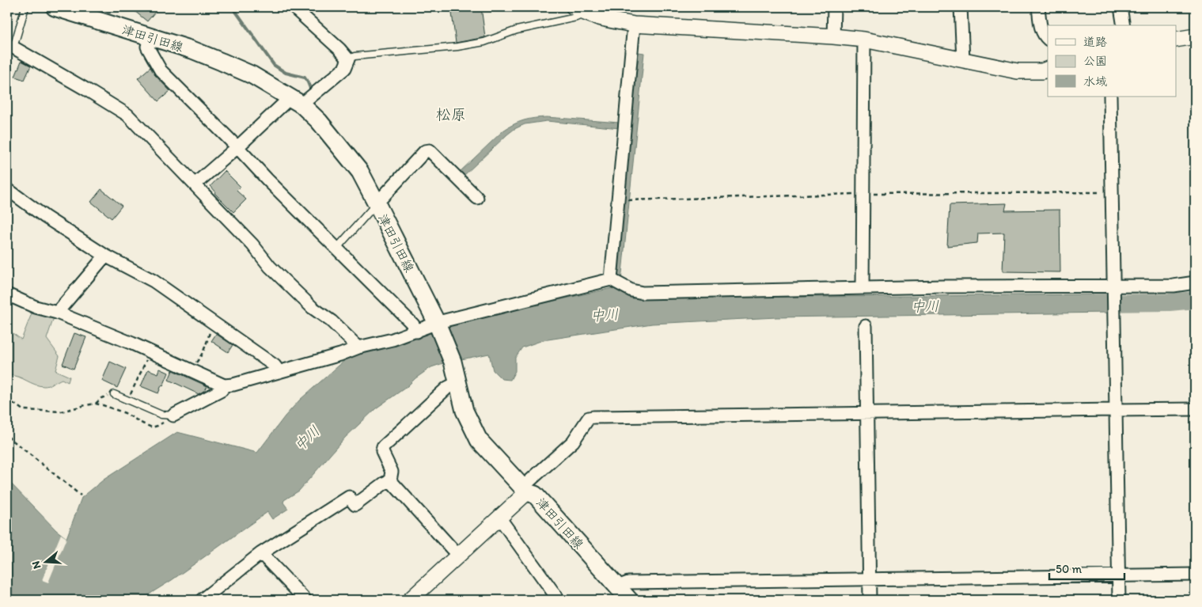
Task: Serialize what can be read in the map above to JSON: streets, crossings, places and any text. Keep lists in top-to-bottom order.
{
  "streets": {
    "main road": ["津田引田線"]
  },
  "districts": ["松原"],
  "water": ["中川"],
  "legend": ["道路", "公園", "水域"],
  "scale_bar": "50 m",
  "north": "left"
}
